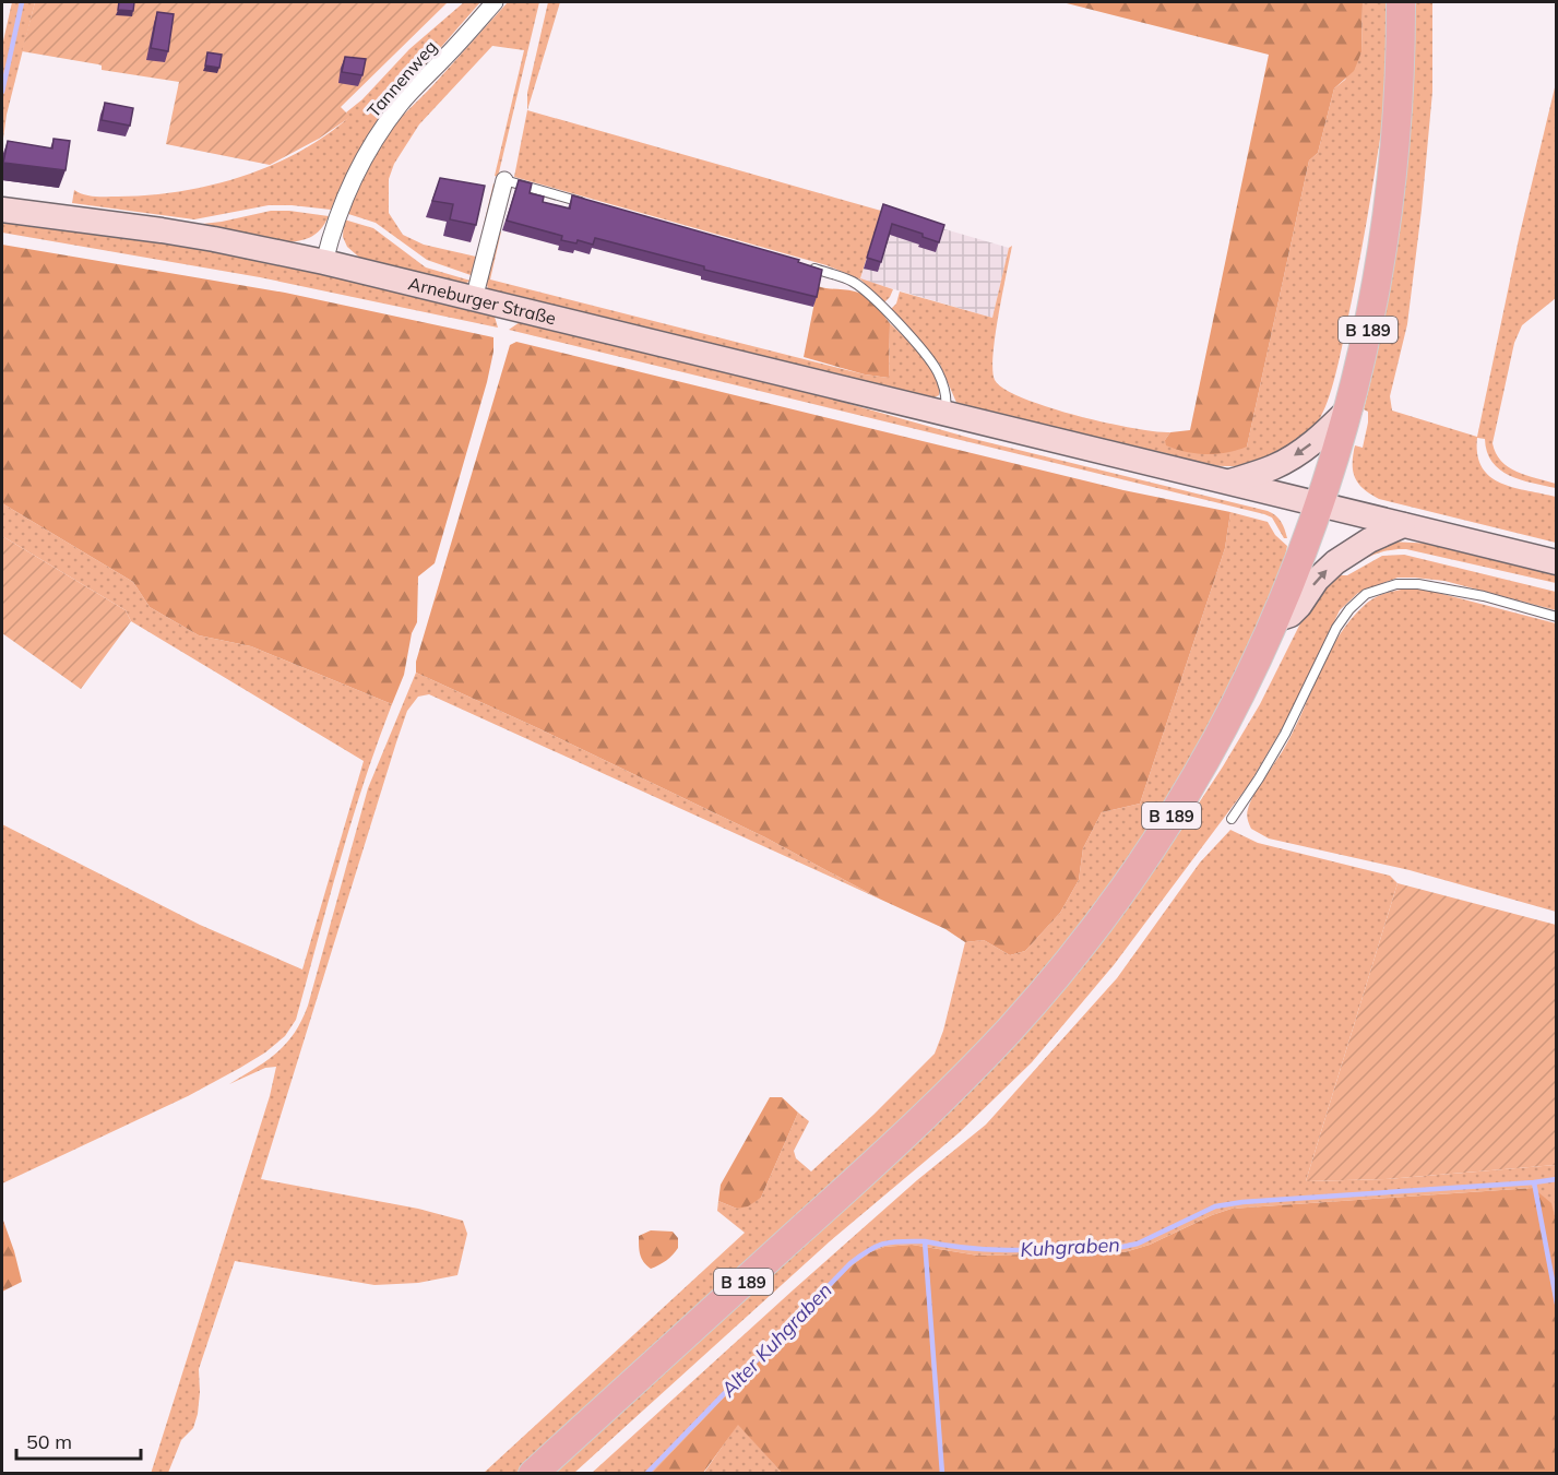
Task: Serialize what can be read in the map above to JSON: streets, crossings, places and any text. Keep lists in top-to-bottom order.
{
  "streets": {
    "main road": ["Arneburger Straße", "B 189"],
    "street": ["Tannenweg"]
  },
  "crossings": [
    ["Tannenweg", "Arneburger Straße"],
    ["Arneburger Straße", "B 189"]
  ],
  "water": ["Kuhgraben", "Alter Kuhgraben"],
  "scale_bar": "50 m"
}
